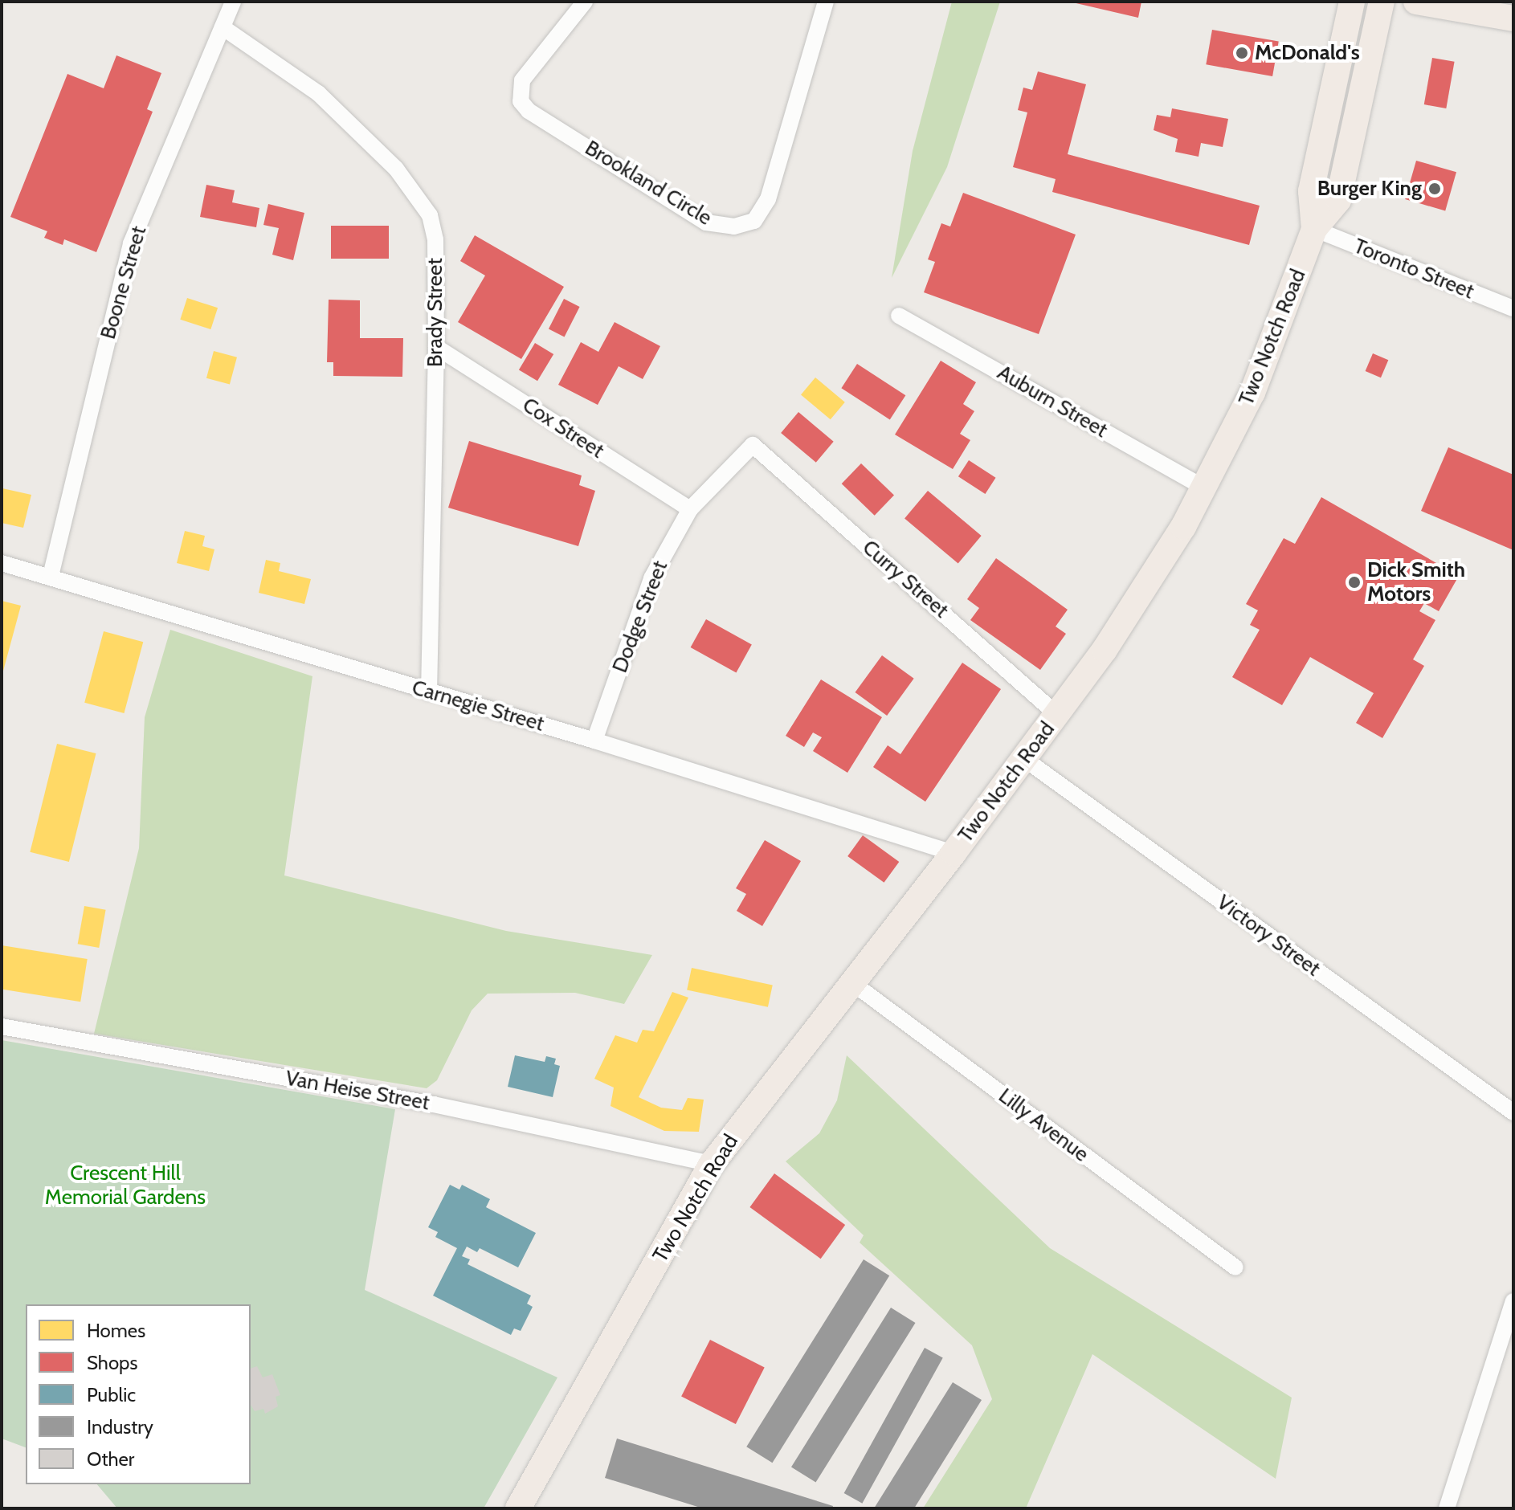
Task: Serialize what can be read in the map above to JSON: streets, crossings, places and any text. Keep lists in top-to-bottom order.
{
  "streets": {
    "main road": ["Two Notch Road"],
    "street": [
      "Brookland Circle",
      "Toronto Street",
      "Boone Street",
      "Brady Street",
      "Auburn Street",
      "Cox Street",
      "Curry Street",
      "Dodge Street",
      "Carnegie Street",
      "Victory Street",
      "Van Heise Street",
      "Lilly Avenue"
    ]
  },
  "crossings": [
    ["Toronto Street", "Two Notch Road"],
    ["Boone Street", "Brady Street"],
    ["Boone Street", "Carnegie Street"],
    ["Brady Street", "Cox Street"],
    ["Brady Street", "Carnegie Street"],
    ["Two Notch Road", "Auburn Street"],
    ["Two Notch Road", "Curry Street"],
    ["Two Notch Road", "Carnegie Street"],
    ["Two Notch Road", "Victory Street"],
    ["Two Notch Road", "Van Heise Street"],
    ["Two Notch Road", "Lilly Avenue"],
    ["Cox Street", "Dodge Street"],
    ["Curry Street", "Dodge Street"],
    ["Dodge Street", "Carnegie Street"]
  ],
  "parks": ["Crescent Hill Memorial Gardens"],
  "places": ["McDonald's", "Burger King", "Dick Smith Motors"],
  "legend": [
    "Homes",
    "Shops",
    "Public",
    "Industry",
    "Other"
  ]
}
